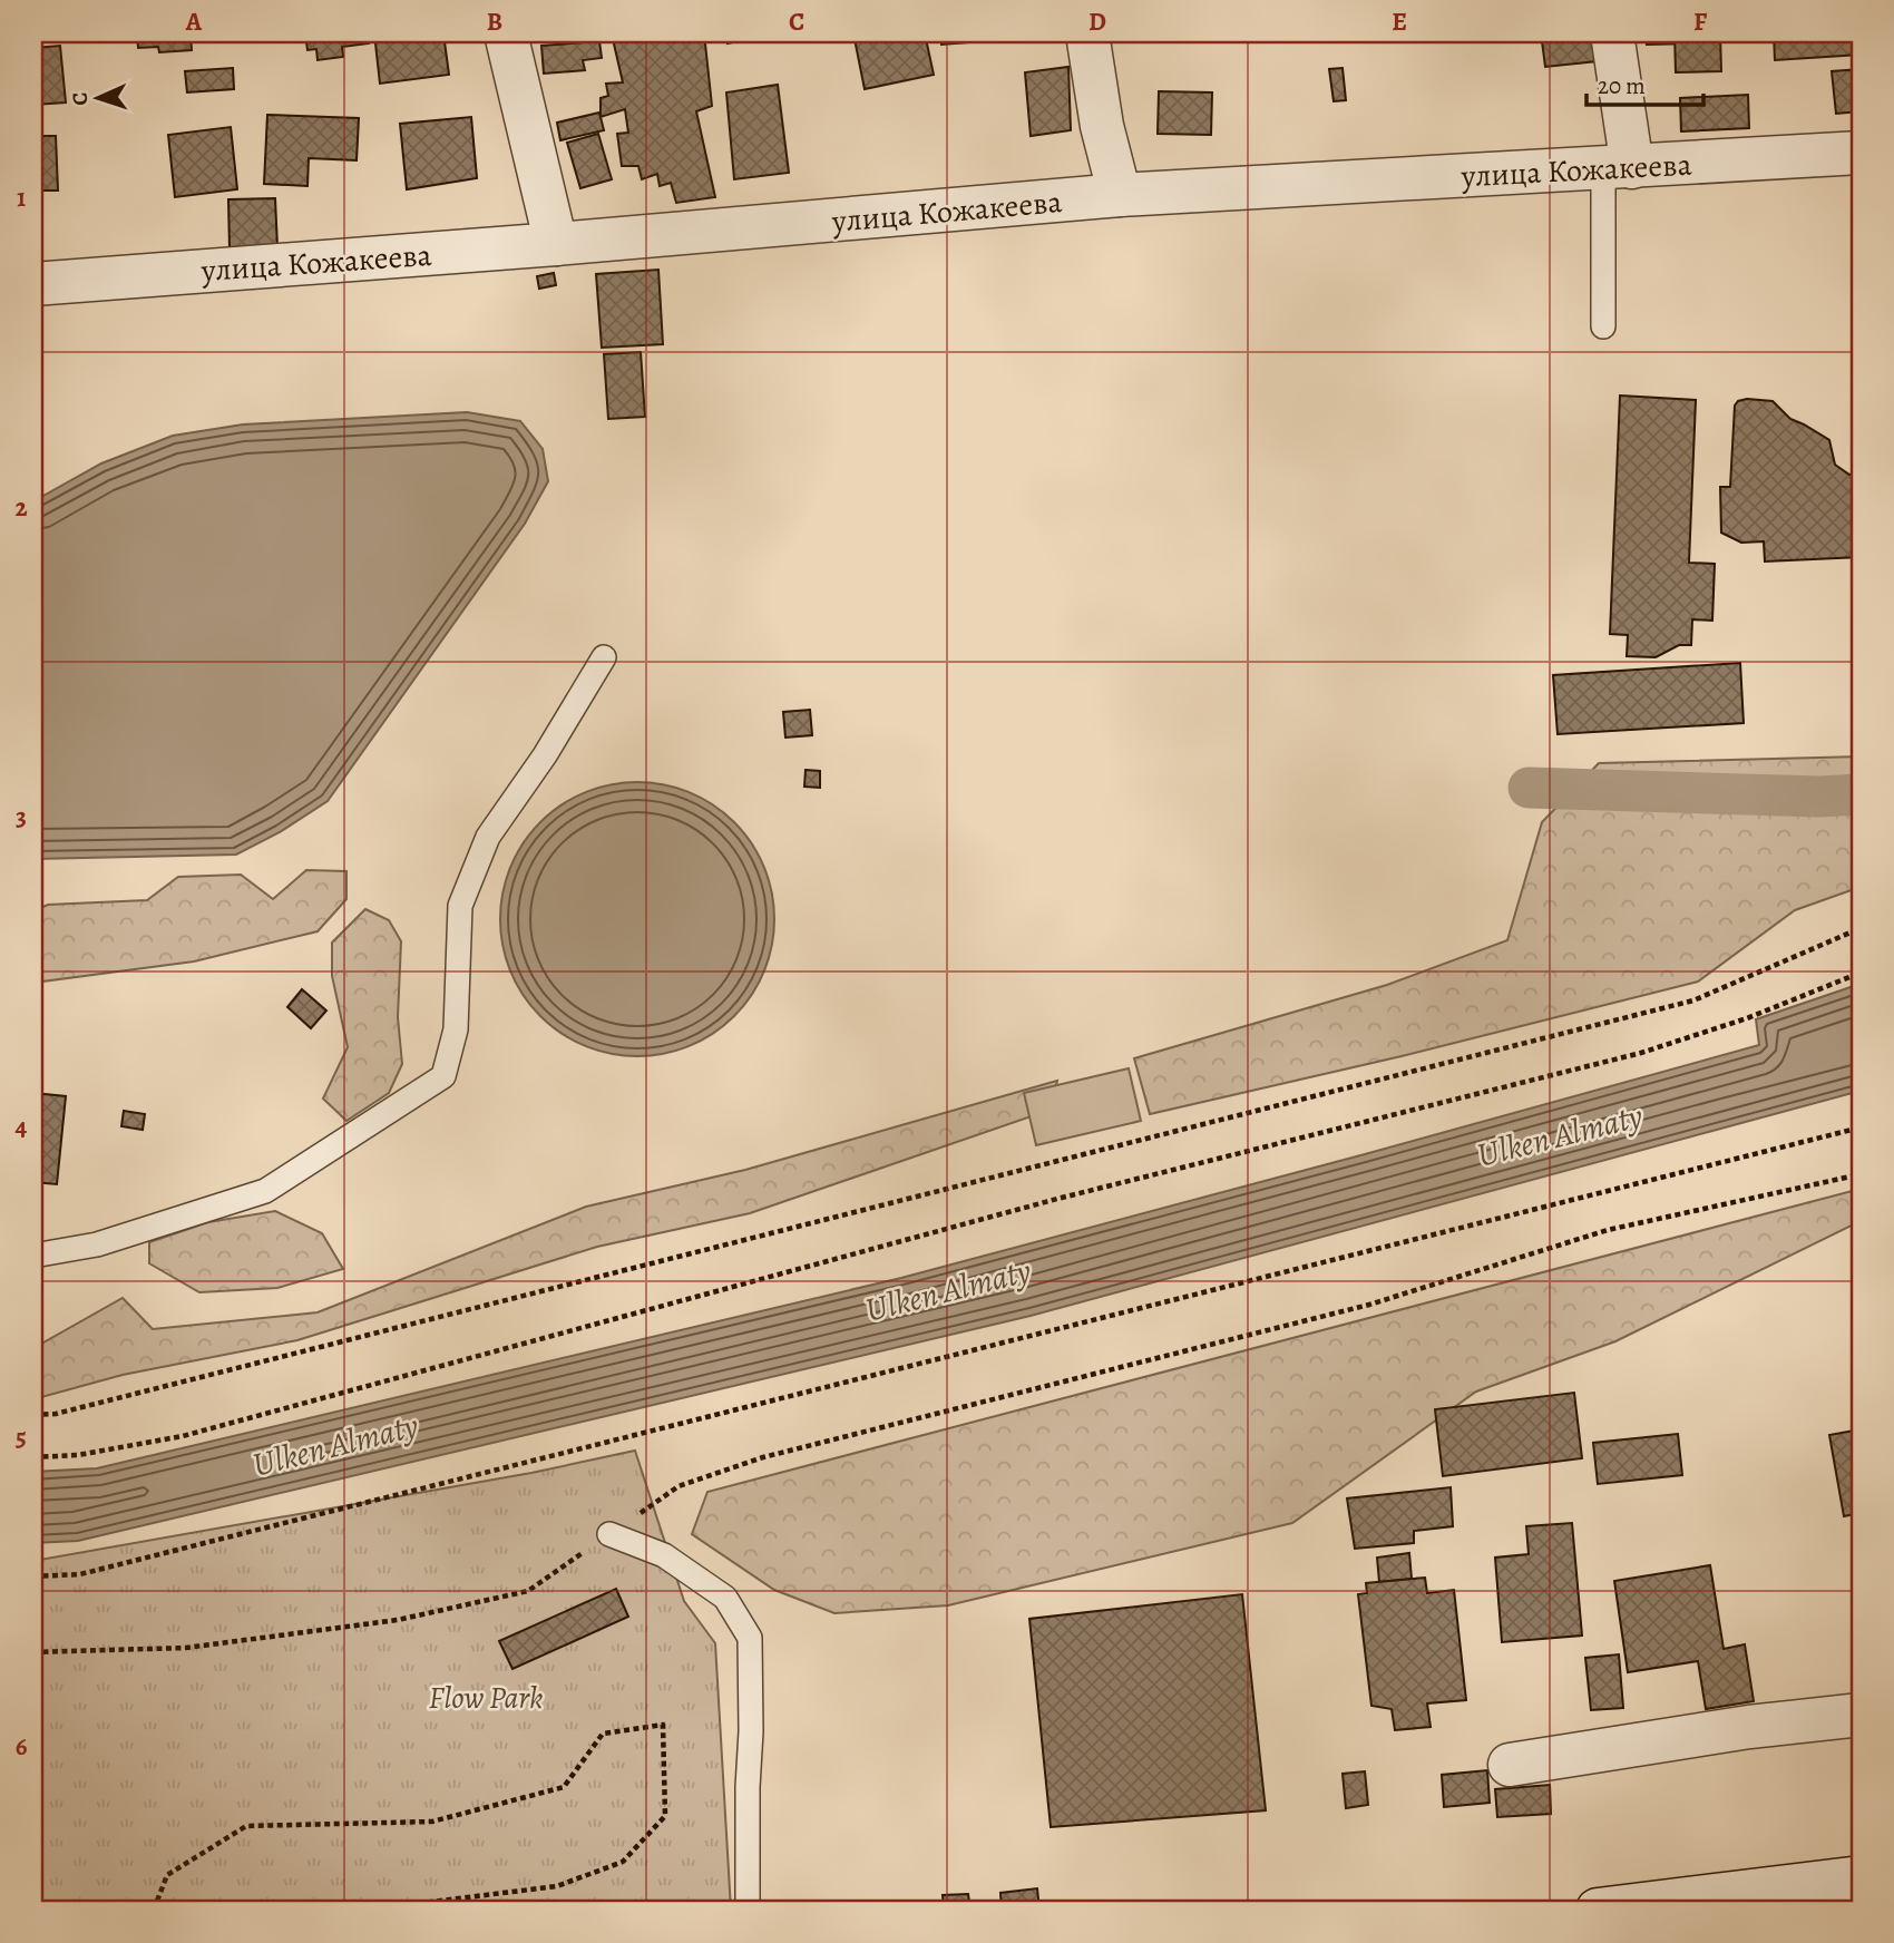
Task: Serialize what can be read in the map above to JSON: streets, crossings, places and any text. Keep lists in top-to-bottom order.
{
  "streets": {
    "street": ["улица Кожакеева"]
  },
  "water": ["Ulken Almaty"],
  "parks": ["Flow Park"],
  "scale_bar": "20 m",
  "north": "left",
  "grid": {
    "columns": [
      "A",
      "B",
      "C",
      "D",
      "E",
      "F"
    ],
    "rows": [
      "1",
      "2",
      "3",
      "4",
      "5",
      "6"
    ]
  }
}
